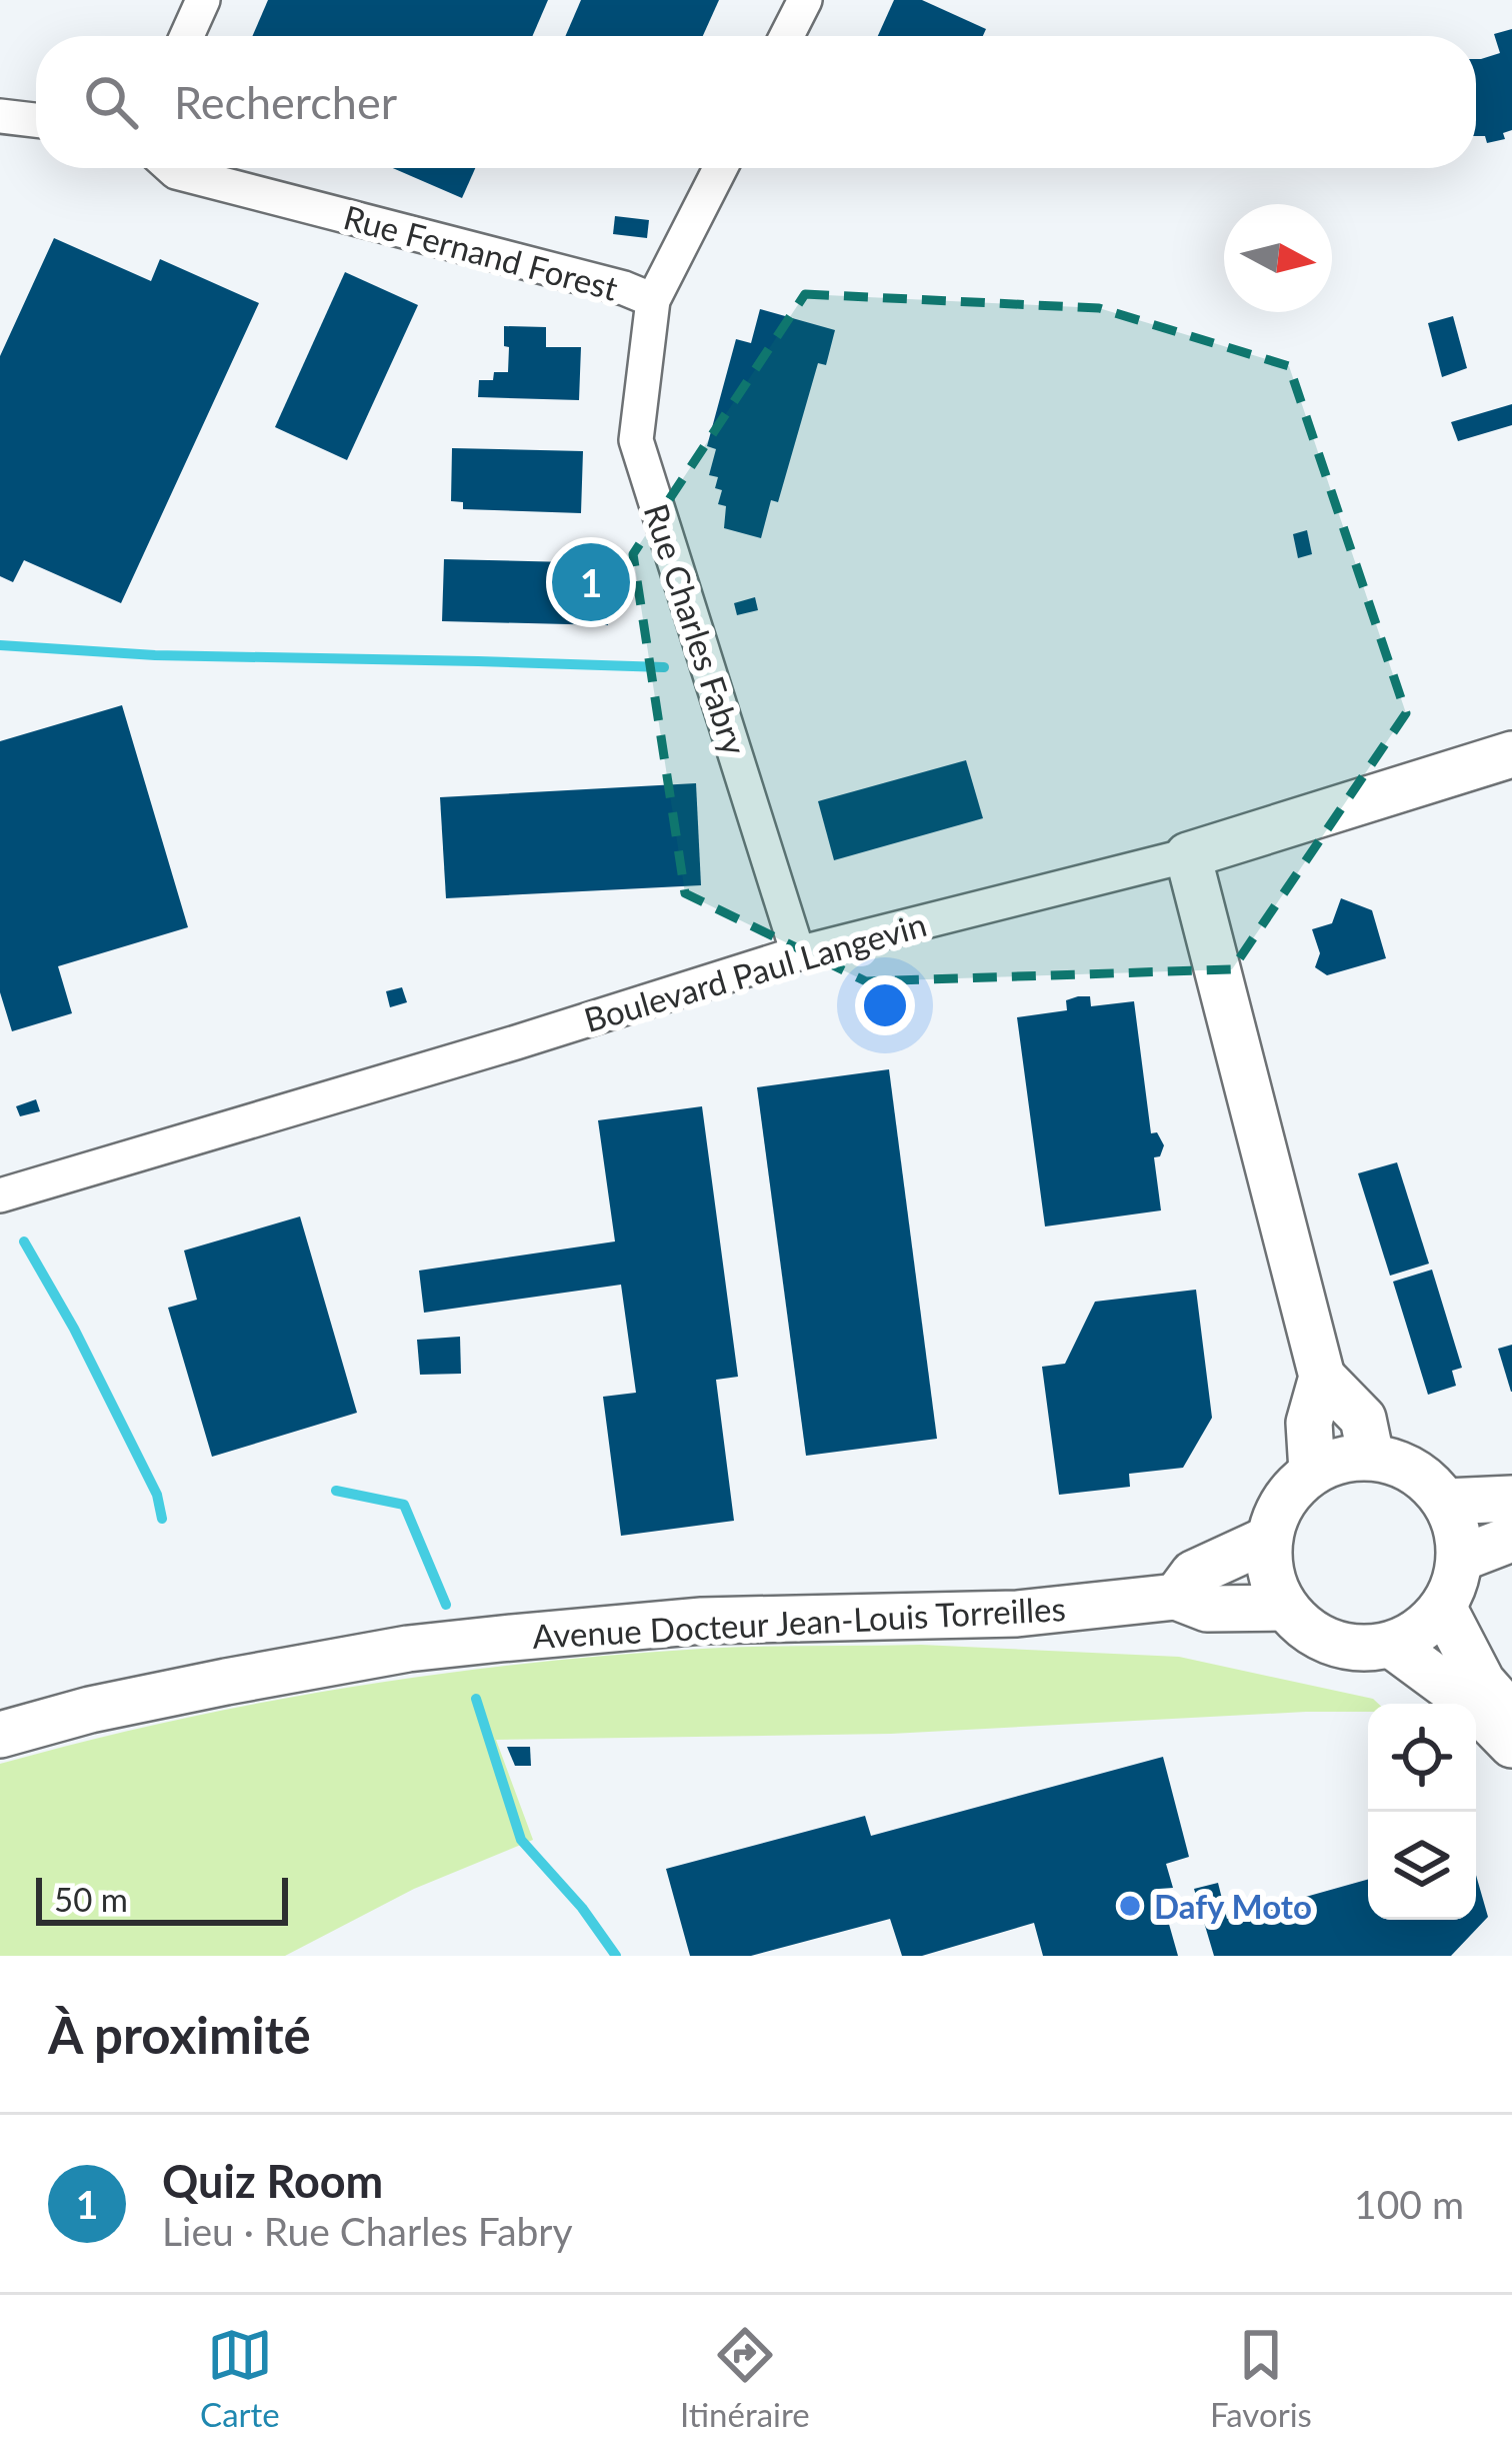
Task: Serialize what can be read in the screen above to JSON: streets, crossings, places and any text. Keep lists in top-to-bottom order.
{
  "streets": {
    "main road": ["Boulevard Paul Langevin", "Avenue Docteur Jean-Louis Torreilles"],
    "street": ["Rue Fernand Forest", "Rue Charles Fabry"]
  },
  "crossings": [
    ["Rue Fernand Forest", "Rue Charles Fabry"],
    ["Rue Charles Fabry", "Boulevard Paul Langevin"]
  ],
  "places": ["Dafy Moto"],
  "scale_bar": "50 m",
  "north": "right",
  "page": {
    "search": "Rechercher",
    "pins": "1",
    "scale": "50 m",
    "heading": "À proximité",
    "list": [
      {
        "mark": "1",
        "name": "Quiz Room",
        "note": "Lieu · Rue Charles Fabry",
        "value": "100 m"
      }
    ],
    "nav": ["Carte", "Itinéraire", "Favoris"]
  }
}
